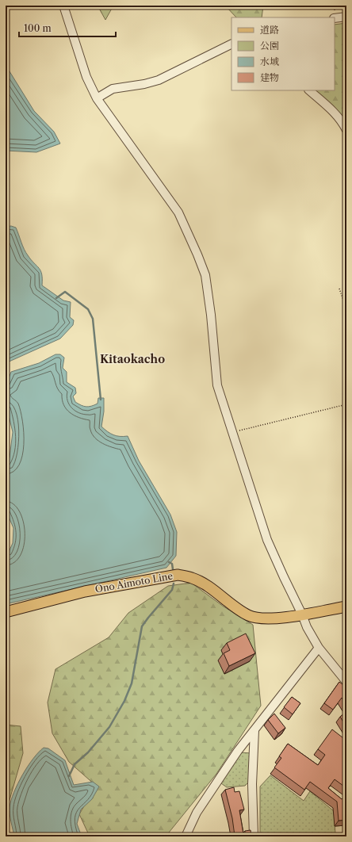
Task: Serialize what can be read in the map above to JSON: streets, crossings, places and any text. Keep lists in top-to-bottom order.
{
  "streets": {
    "main road": ["Ono Aimoto Line"]
  },
  "districts": ["Kitaokacho"],
  "legend": [
    "道路",
    "公園",
    "水域",
    "建物"
  ],
  "scale_bar": "100 m"
}
